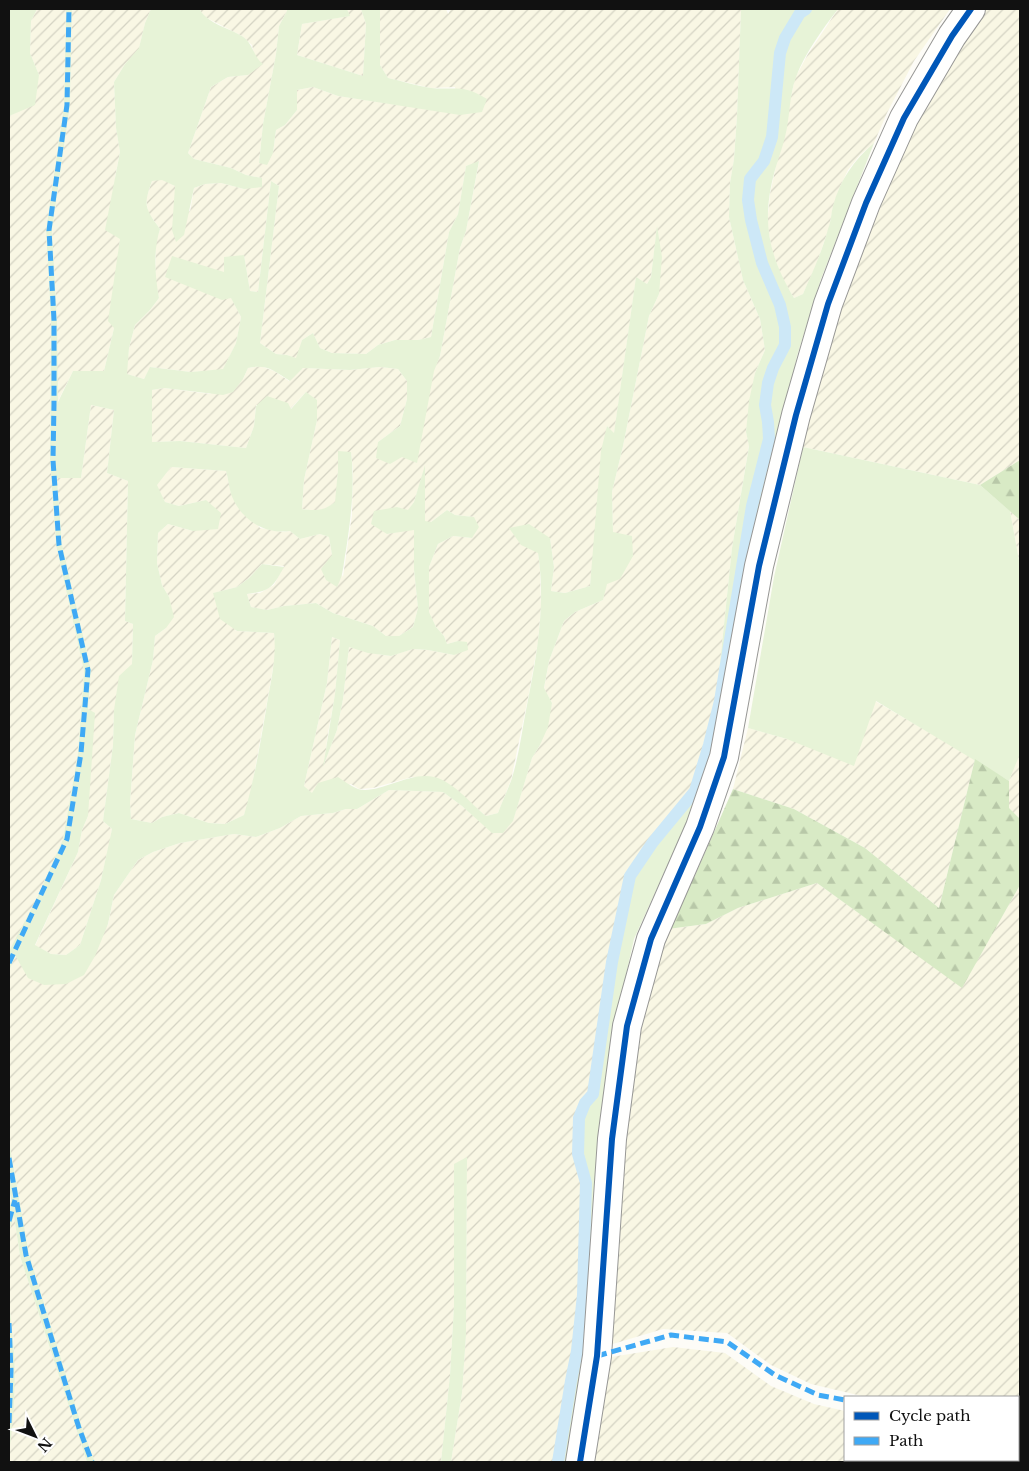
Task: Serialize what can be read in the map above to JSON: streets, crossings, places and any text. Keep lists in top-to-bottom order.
{
  "legend": ["Cycle path", "Path"],
  "north": "bottom right"
}
